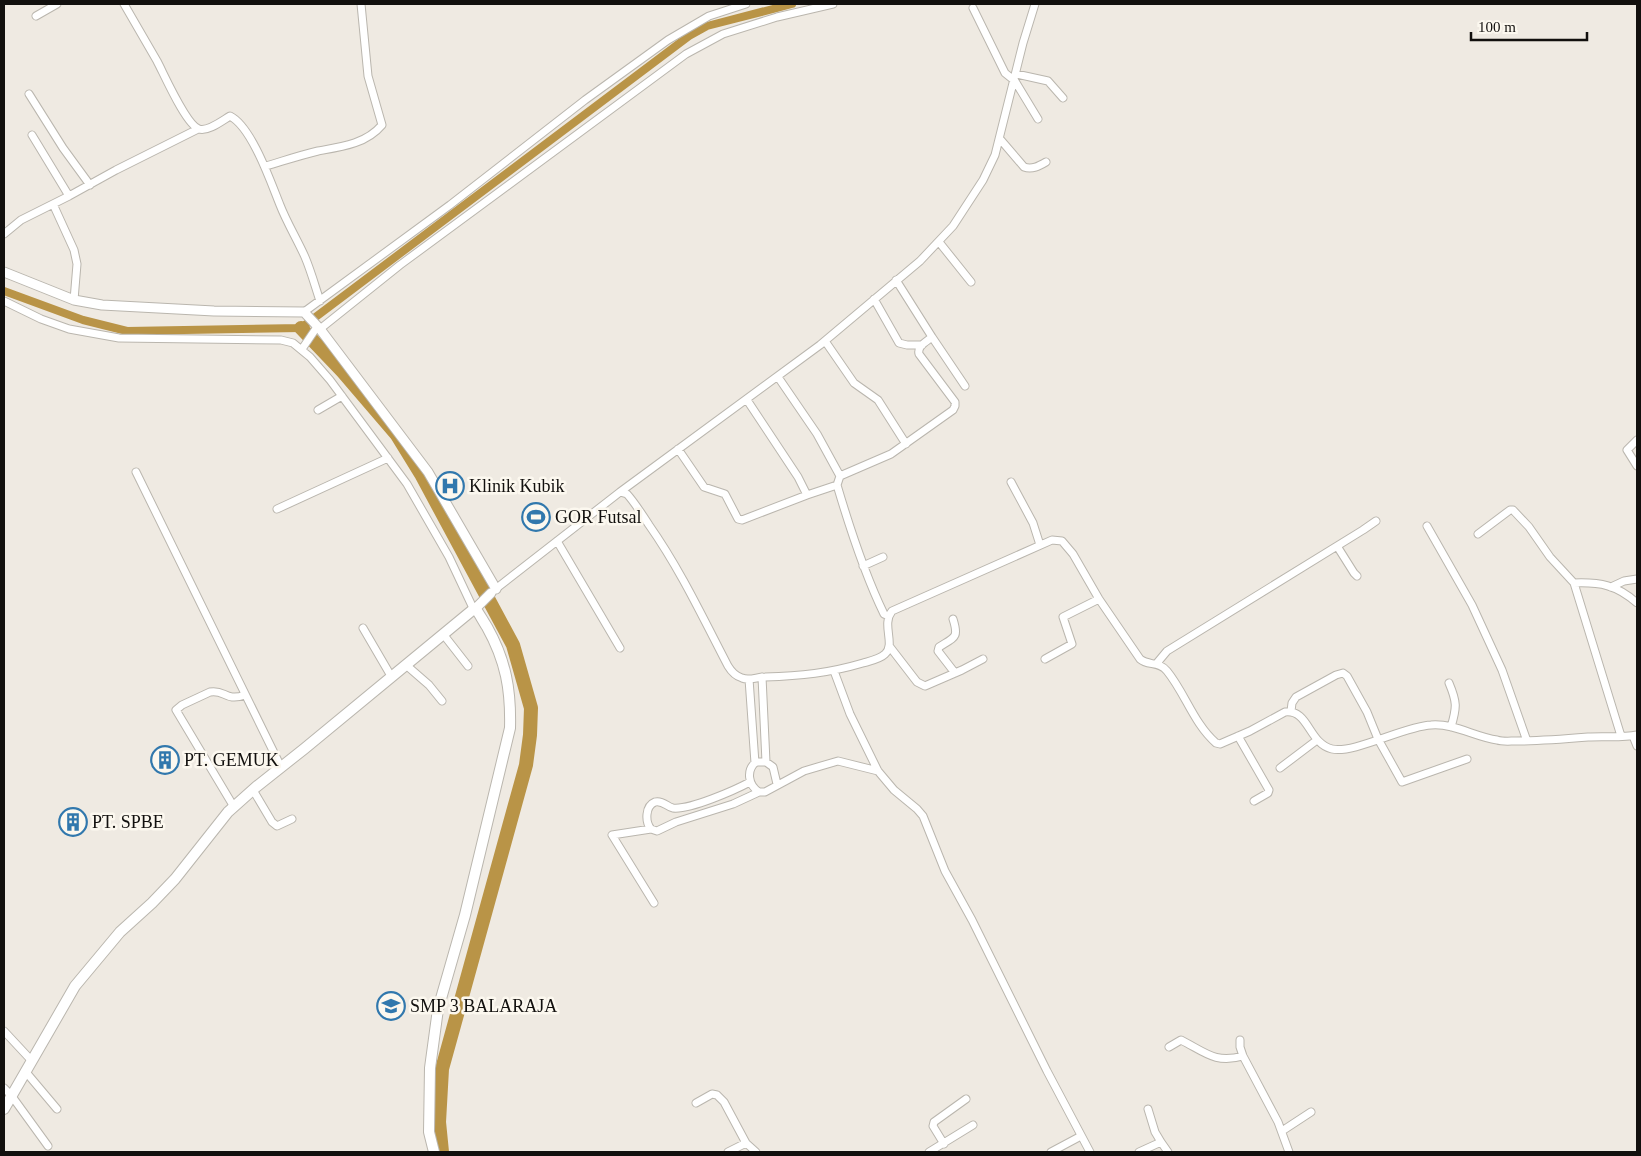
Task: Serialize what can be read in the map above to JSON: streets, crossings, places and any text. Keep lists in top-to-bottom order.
{
  "places": {
    "hospital": ["Klinik Kubik"],
    "sports": ["GOR Futsal"],
    "building": ["PT. GEMUK", "PT. SPBE"],
    "school or university": ["SMP 3 BALARAJA"]
  },
  "scale_bar": "100 m"
}
